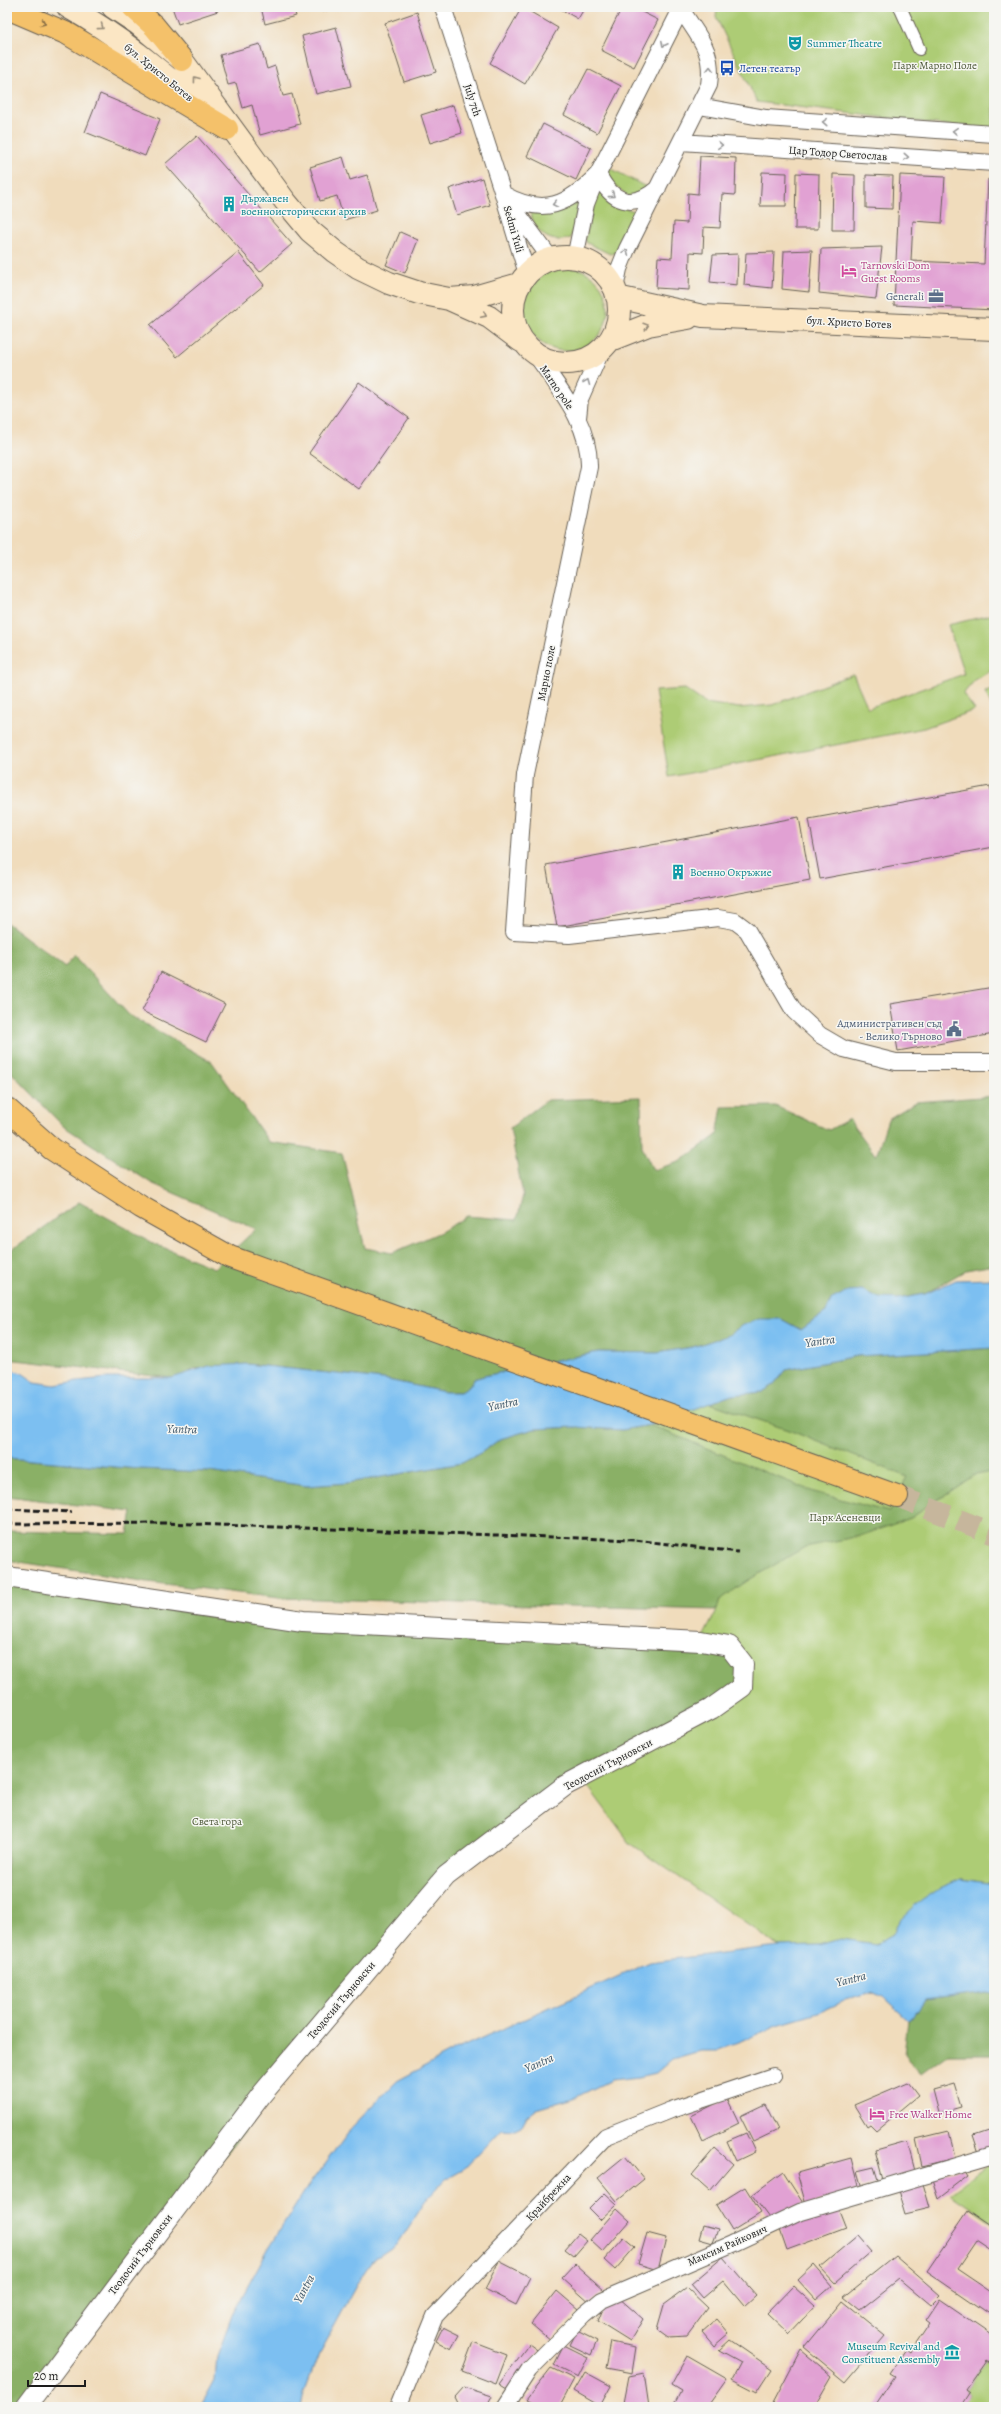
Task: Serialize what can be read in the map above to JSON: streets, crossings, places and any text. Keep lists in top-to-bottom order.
{
  "streets": {
    "main road": ["бул. Христо Ботев"],
    "street": [
      "July 7th",
      "Цар Тодор Светослав",
      "Sedmi Yuli",
      "Marno pole",
      "Марно поле",
      "Теодосий Търновски",
      "Крайбрежна",
      "Максим Райкович"
    ]
  },
  "crossings": [
    ["бул. Христо Ботев", "Sedmi Yuli"],
    ["бул. Христо Ботев", "Marno pole"],
    ["July 7th", "Sedmi Yuli"],
    ["Sedmi Yuli", "Marno pole"],
    ["Marno pole", "Марно поле"]
  ],
  "one_way": ["Marno pole"],
  "water": ["Yantra"],
  "parks": ["Парк Марно Поле", "Парк Асеневци", "Света гора"],
  "places": {
    "theatre": ["Summer Theatre"],
    "bus stop": ["Летен театър"],
    "building": ["Държавен военноисторически архив", "Военно Окръжие"],
    "hotel": ["Tarnovski Dom Guest Rooms", "Free Walker Home"],
    "office": ["Generali"],
    "public building": ["Административен съд - Велико Търново"],
    "museum": ["Museum Revival and Constituent Assembly"]
  },
  "scale_bar": "20 m"
}
